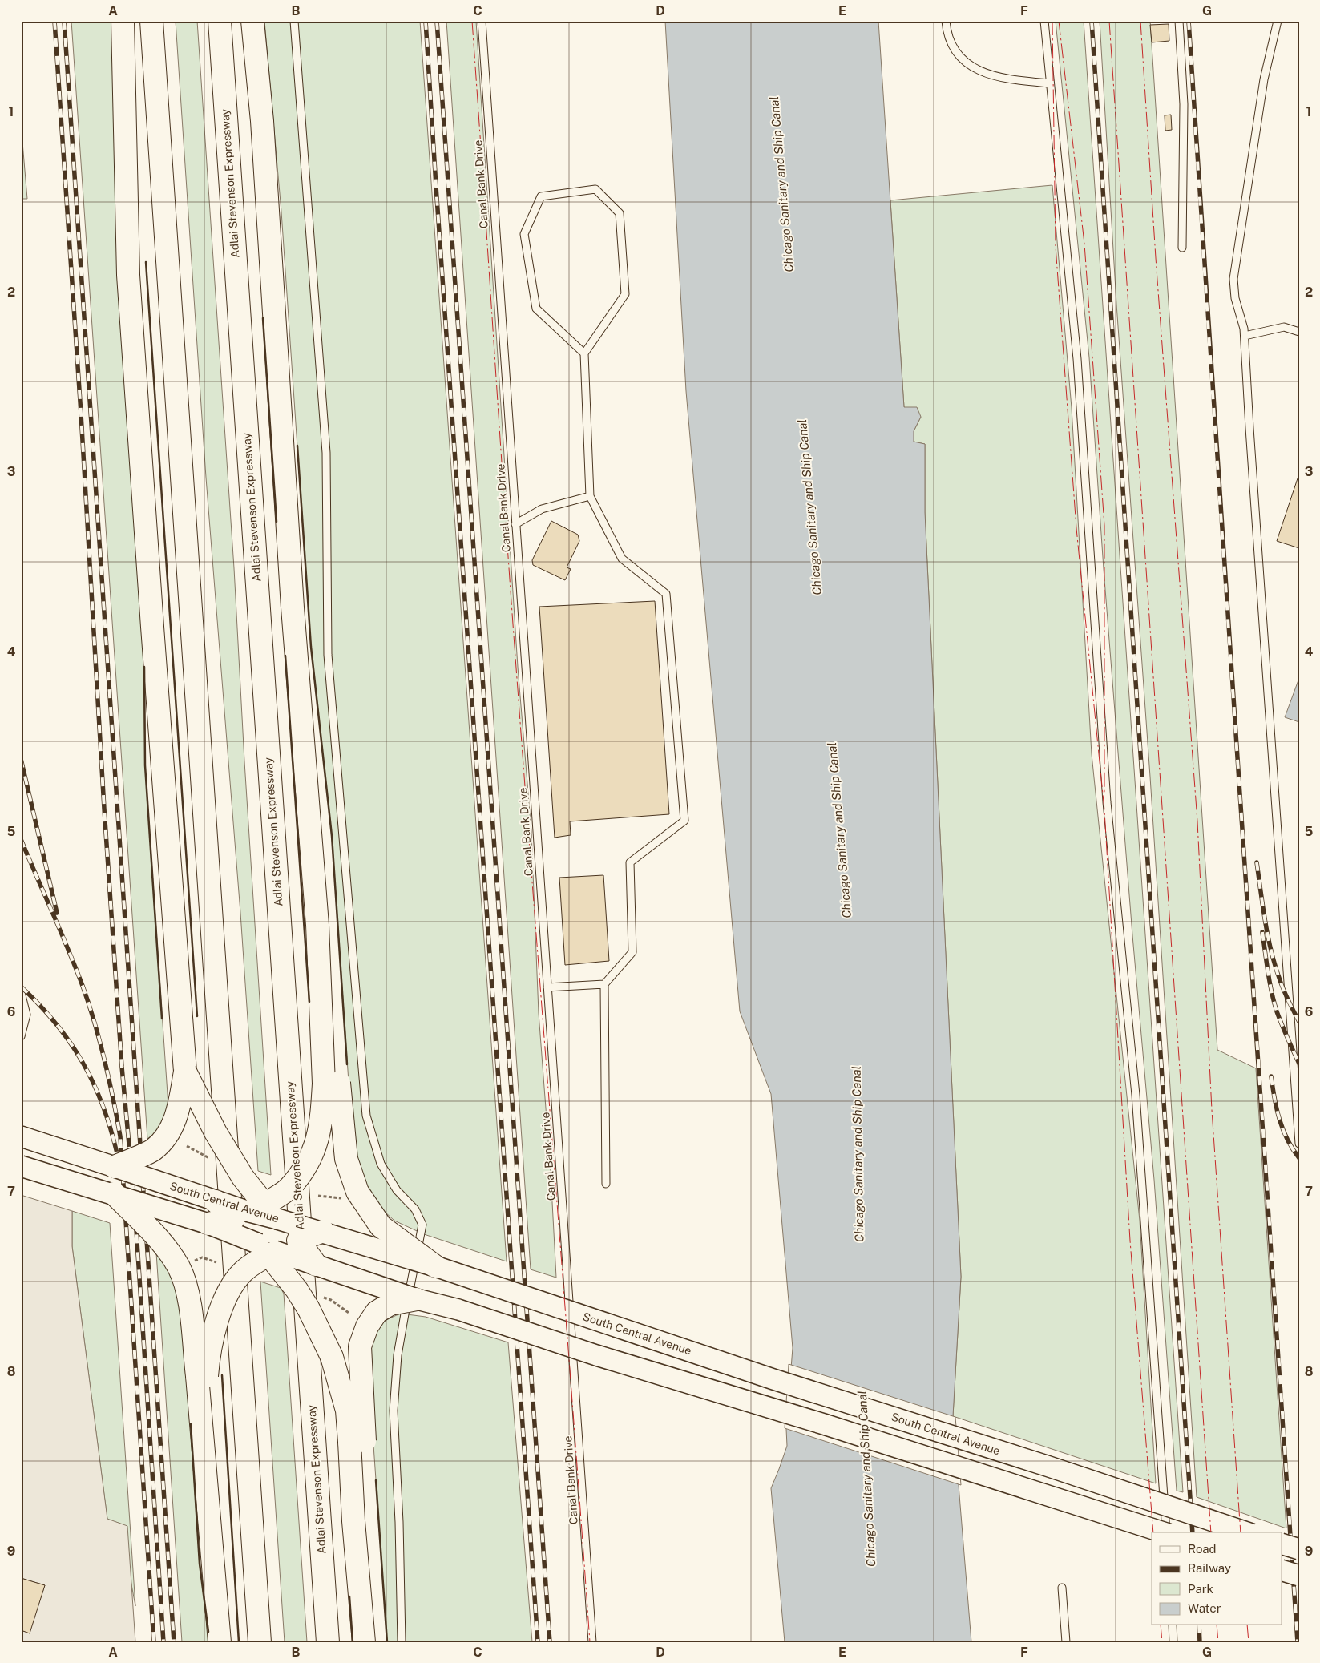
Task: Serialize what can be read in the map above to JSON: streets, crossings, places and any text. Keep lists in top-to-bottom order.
{
  "streets": {
    "highway": ["Adlai Stevenson Expressway"],
    "main road": ["South Central Avenue"],
    "lane": ["Canal Bank Drive"]
  },
  "water": ["Chicago Sanitary and Ship Canal"],
  "legend": [
    "Road",
    "Railway",
    "Park",
    "Water"
  ],
  "grid": {
    "columns": [
      "A",
      "B",
      "C",
      "D",
      "E",
      "F",
      "G"
    ],
    "rows": [
      "1",
      "2",
      "3",
      "4",
      "5",
      "6",
      "7",
      "8",
      "9"
    ]
  }
}
